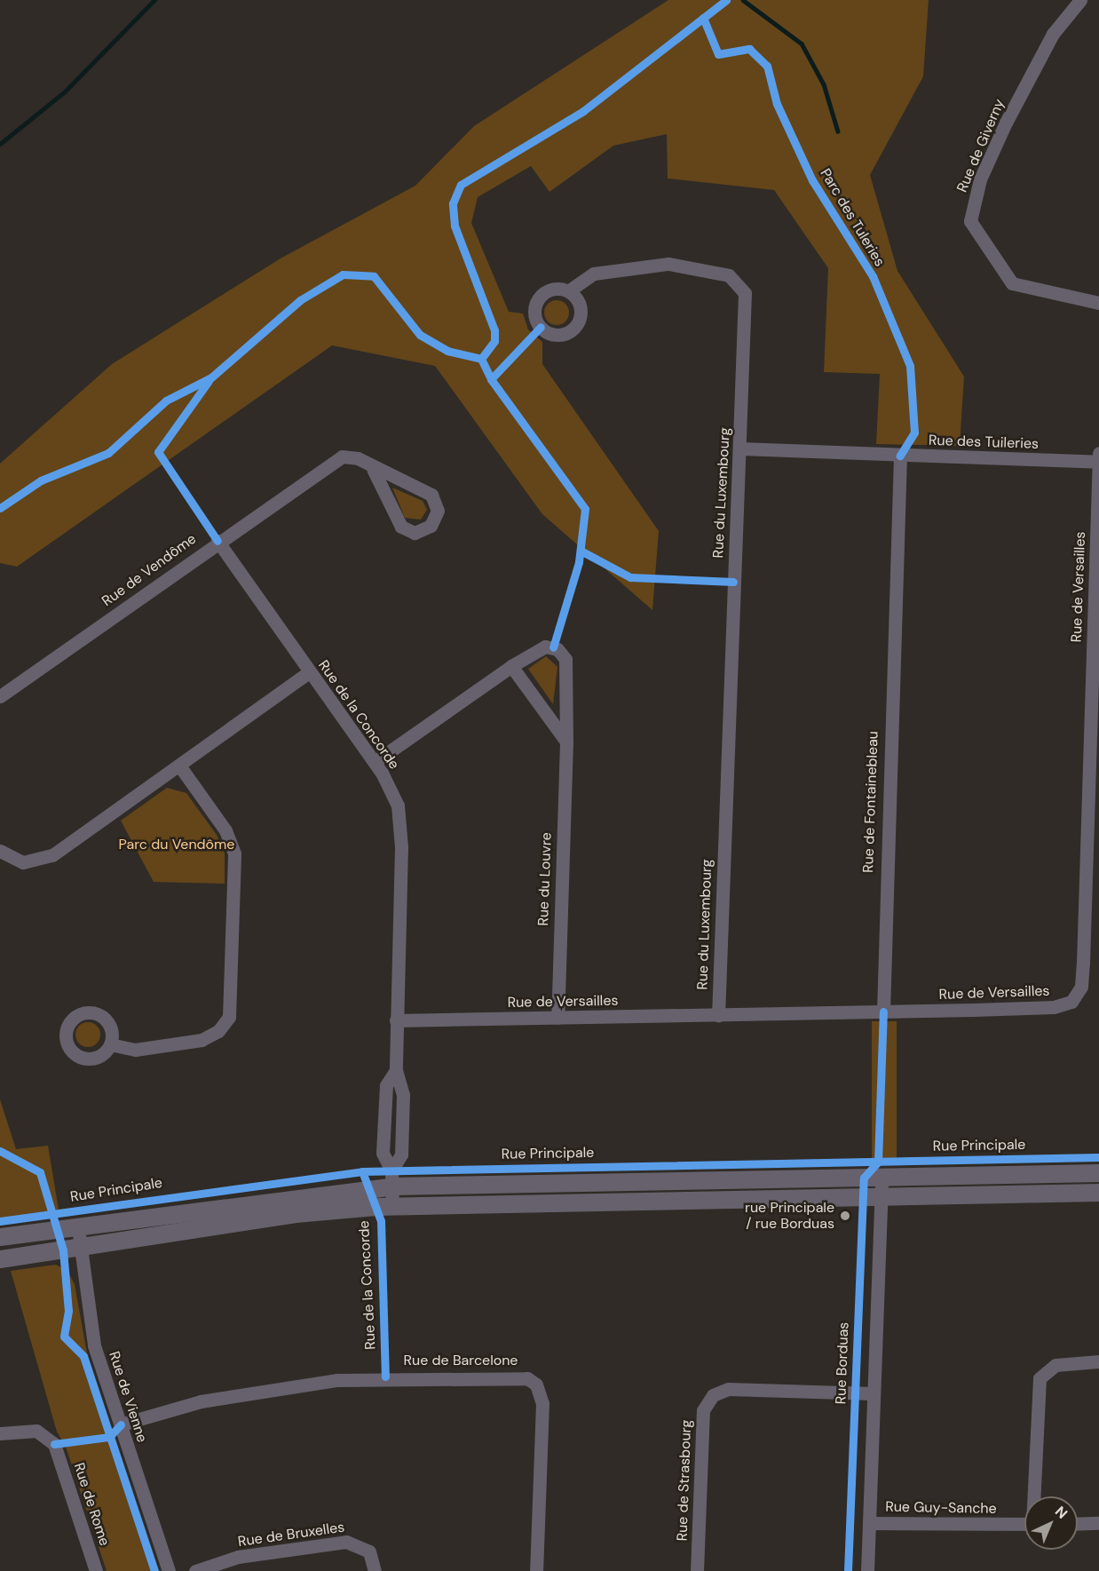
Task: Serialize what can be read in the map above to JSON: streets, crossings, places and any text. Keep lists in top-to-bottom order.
{
  "streets": {
    "street": [
      "Rue de Giverny",
      "Rue des Tuileries",
      "Rue du Luxembourg",
      "Rue de Vendôme",
      "Rue de Versailles",
      "Rue de la Concorde",
      "Rue de Fontainebleau",
      "Rue du Louvre",
      "Rue Principale",
      "Rue de Barcelone",
      "Rue de Vienne",
      "Rue de Strasbourg",
      "Rue de Rome",
      "Rue Guy-Sanche",
      "Rue de Bruxelles"
    ],
    "cycle path": ["Parc des Tuleries", "Rue Borduas"]
  },
  "crossings": [
    ["Rue des Tuileries", "Rue du Luxembourg"],
    ["Rue des Tuileries", "Rue de Versailles"],
    ["Rue des Tuileries", "Rue de Fontainebleau"],
    ["Rue du Luxembourg", "Rue de Versailles"],
    ["Rue de Vendôme", "Rue de la Concorde"],
    ["Rue de Versailles", "Rue de la Concorde"],
    ["Rue de Versailles", "Rue de Fontainebleau"],
    ["Rue de Versailles", "Rue du Louvre"],
    ["Rue de la Concorde", "Rue du Louvre"],
    ["Rue de la Concorde", "Rue Principale"],
    ["Rue Principale", "Rue de Vienne"],
    ["Rue de Barcelone", "Rue de Vienne"]
  ],
  "parks": ["Parc du Vendôme"],
  "places": ["rue Principale / rue Borduas"],
  "north": "top right"
}
